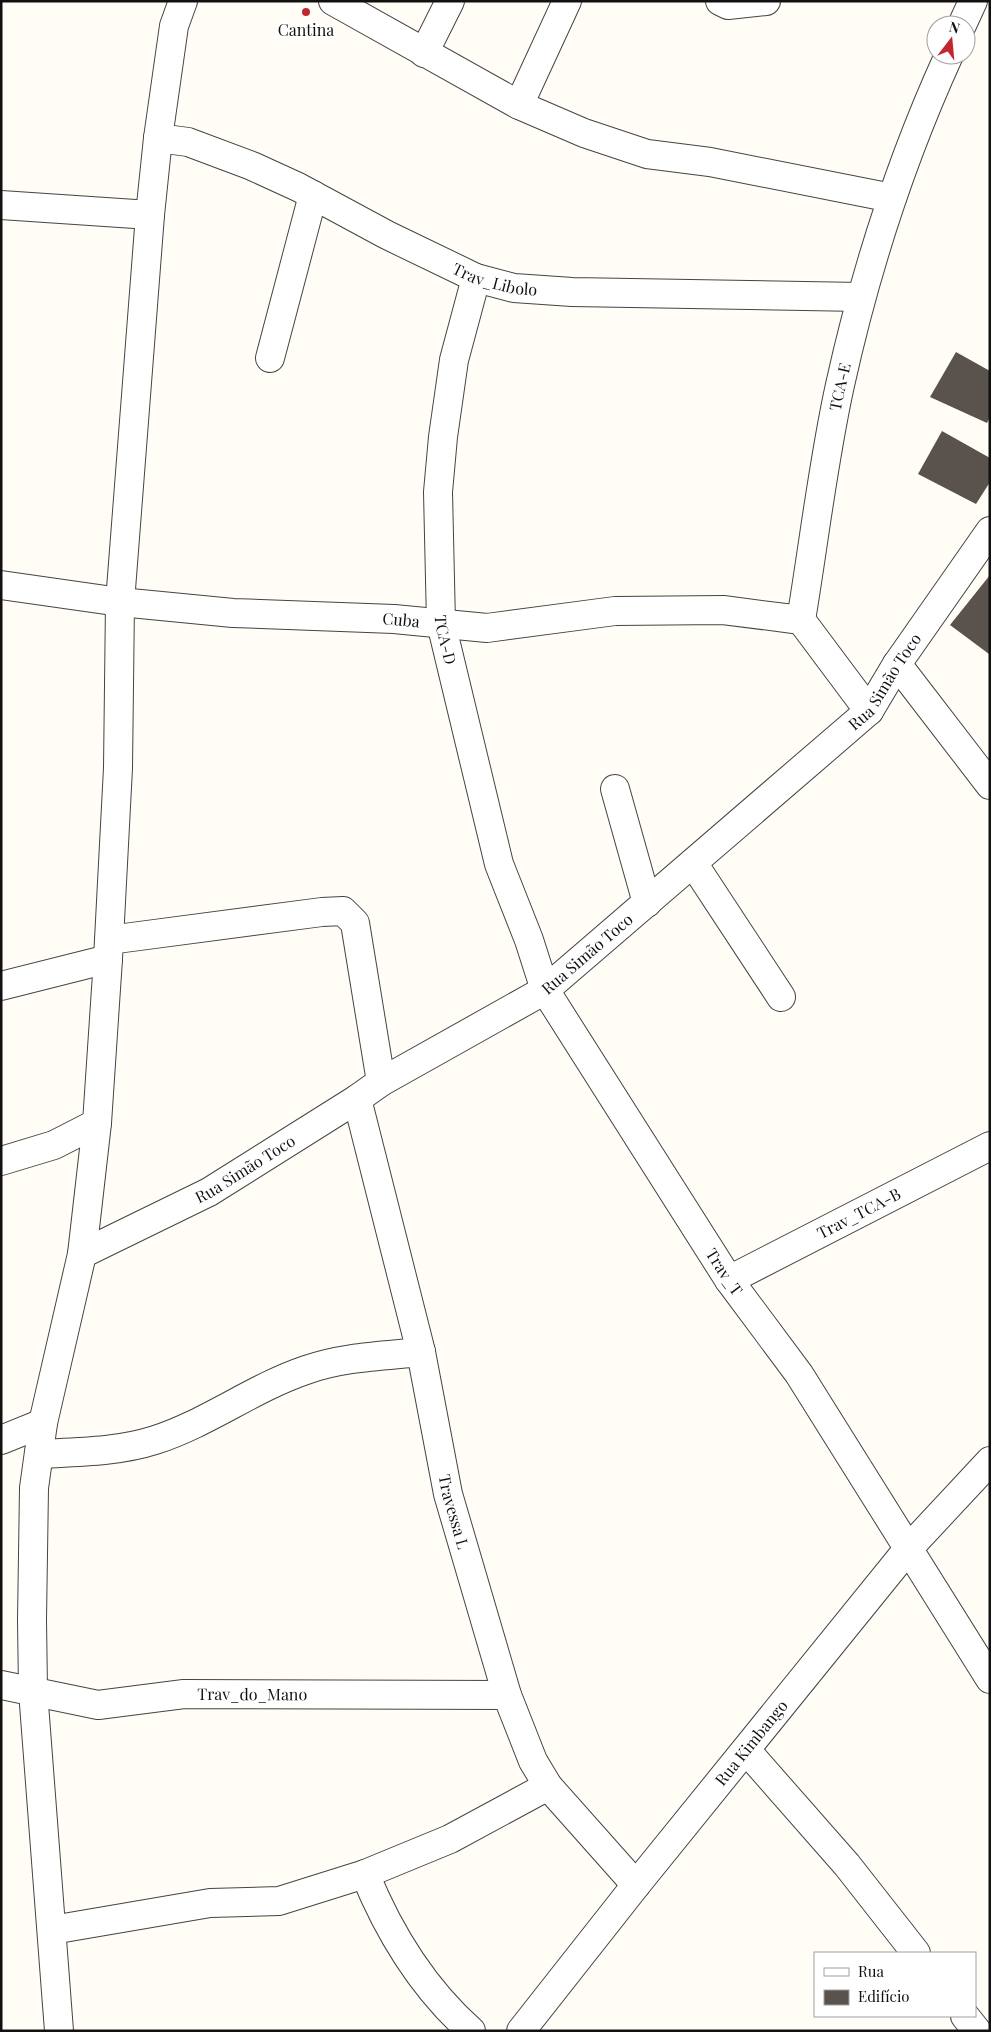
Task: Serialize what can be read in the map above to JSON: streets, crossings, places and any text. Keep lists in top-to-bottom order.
{
  "streets": {
    "street": [
      "Trav_Libolo",
      "TCA-E",
      "Cuba",
      "TCA-D",
      "Rua Simão Toco",
      "Trav_TCA-B",
      "Trav_T",
      "Travessa L",
      "Trav_do_Mano",
      "Rua Kimbango"
    ]
  },
  "crossings": [
    ["Trav_Libolo", "TCA-E"],
    ["Trav_Libolo", "TCA-D"],
    ["TCA-E", "Cuba"],
    ["Cuba", "TCA-D"],
    ["TCA-D", "Rua Simão Toco"],
    ["TCA-D", "Trav_T"],
    ["Rua Simão Toco", "Trav_T"],
    ["Rua Simão Toco", "Travessa L"],
    ["Trav_TCA-B", "Trav_T"],
    ["Trav_T", "Rua Kimbango"],
    ["Travessa L", "Trav_do_Mano"],
    ["Travessa L", "Rua Kimbango"]
  ],
  "places": ["Cantina"],
  "legend": ["Rua", "Edifício"],
  "north": "top"
}
